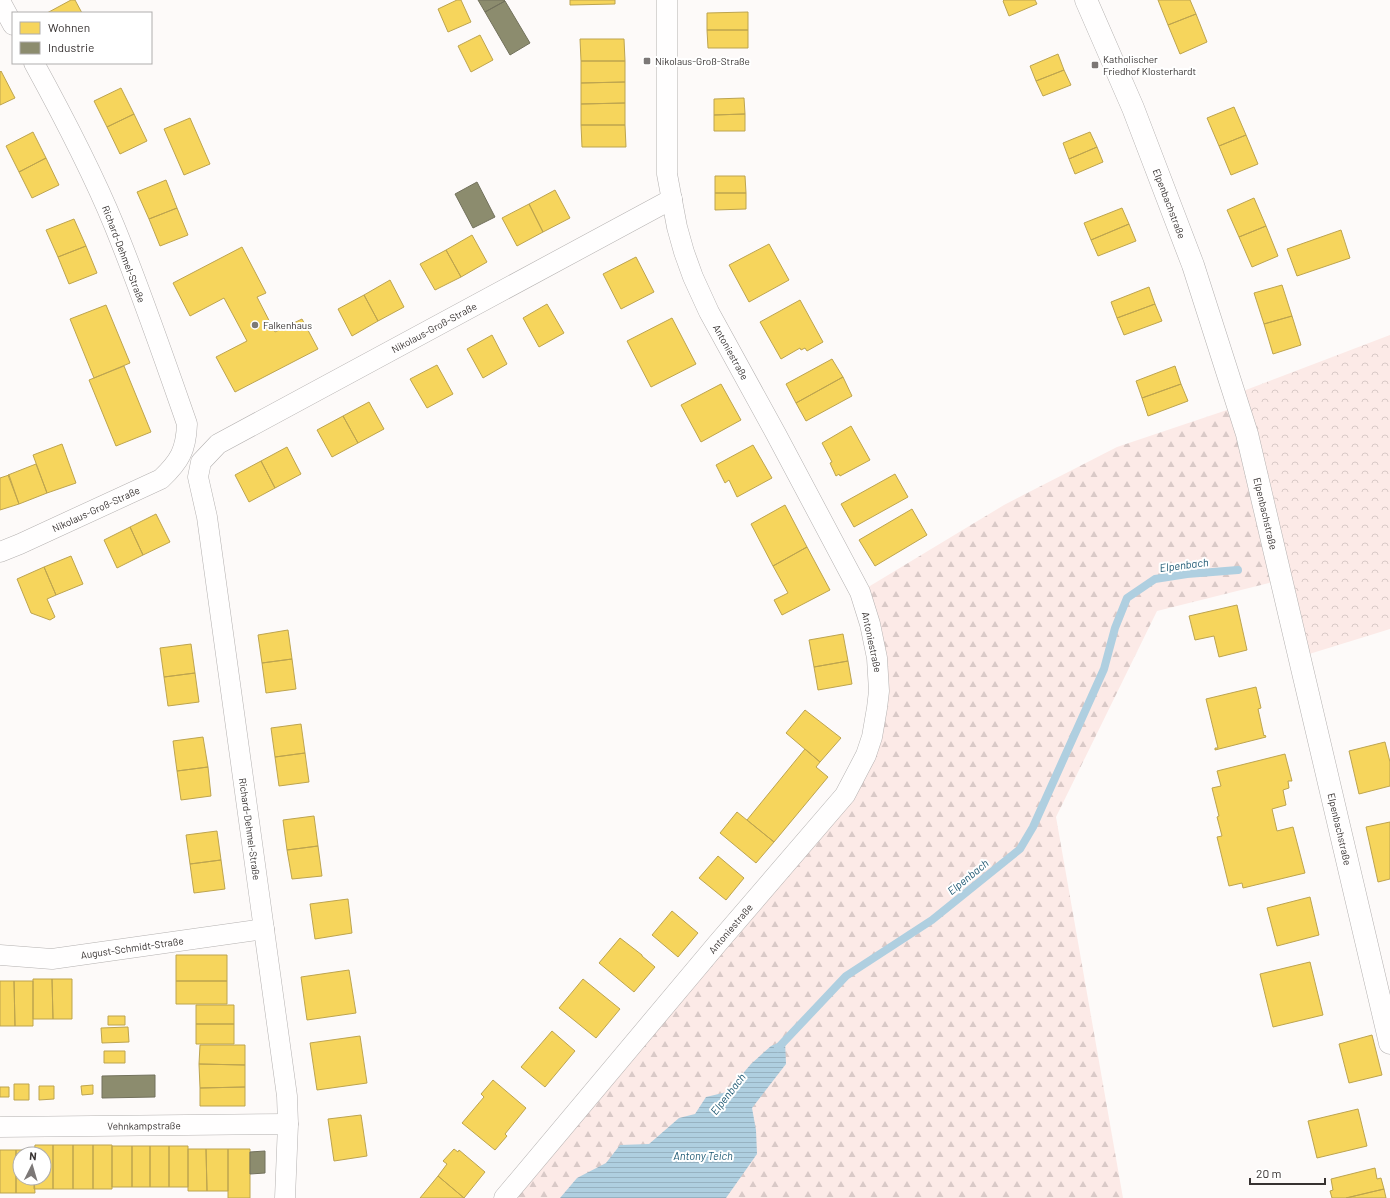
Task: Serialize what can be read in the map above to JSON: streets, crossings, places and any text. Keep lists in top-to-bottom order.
{
  "streets": {
    "street": [
      "Elpenbachstraße",
      "Richard-Dehmel-Straße",
      "Nikolaus-Groß-Straße",
      "Antoniestraße",
      "August-Schmidt-Straße",
      "Vehnkampstraße"
    ]
  },
  "crossings": [
    ["Richard-Dehmel-Straße", "Nikolaus-Groß-Straße"],
    ["Richard-Dehmel-Straße", "August-Schmidt-Straße"],
    ["Richard-Dehmel-Straße", "Vehnkampstraße"],
    ["Nikolaus-Groß-Straße", "Antoniestraße"]
  ],
  "water": ["Elpenbach", "Antony Teich"],
  "places": {
    "transit": ["Nikolaus-Groß-Straße", "Katholischer Friedhof Klosterhardt"],
    "other": ["Falkenhaus"]
  },
  "legend": ["Wohnen", "Industrie"],
  "scale_bar": "20 m",
  "north": "top"
}
